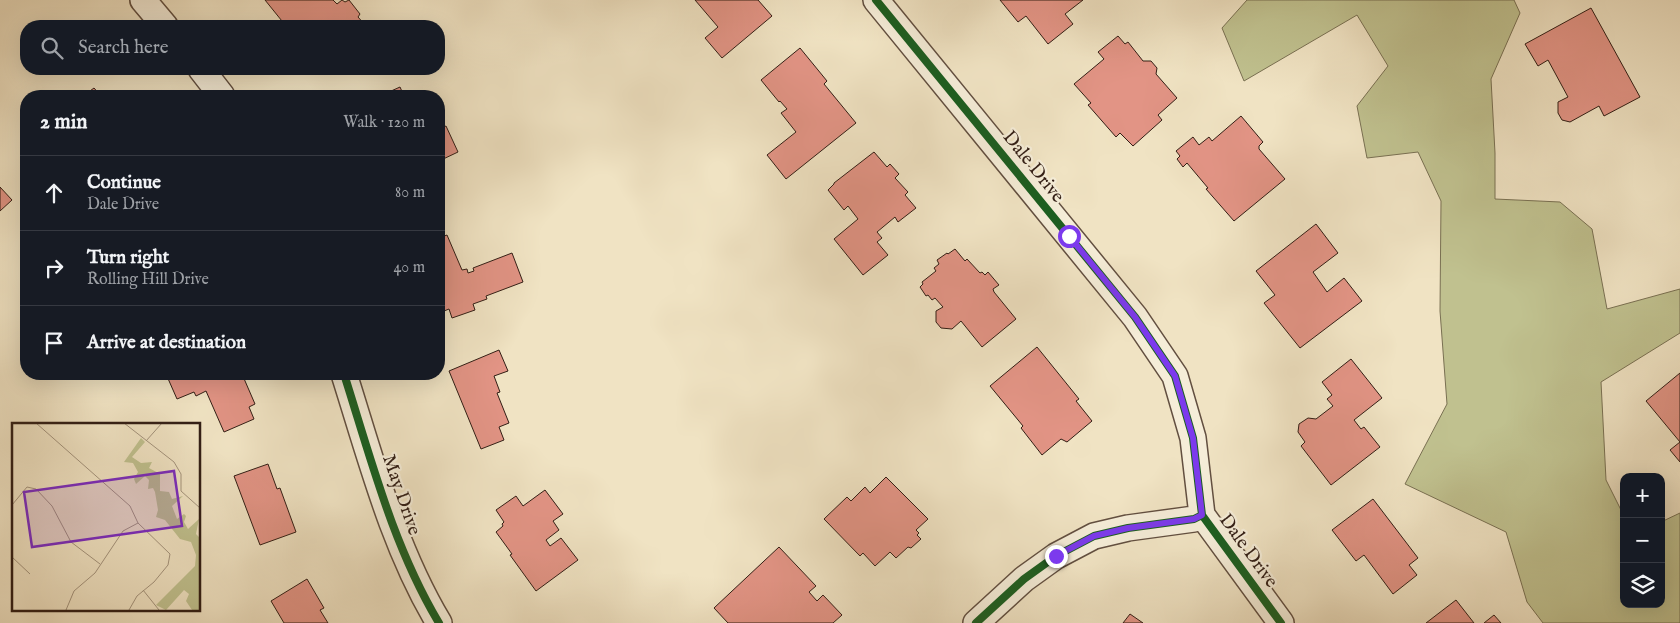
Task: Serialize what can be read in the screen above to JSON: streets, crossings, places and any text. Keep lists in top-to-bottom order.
{
  "streets": {
    "street": ["Dale Drive", "May Drive"]
  },
  "page": {
    "search": "Search here",
    "heading": ["2 min", "Walk · 120 m"],
    "list": [
      ["Continue", "Dale Drive", "80 m"],
      ["Turn right", "Rolling Hill Drive", "40 m"],
      "Arrive at destination"
    ],
    "map_buttons": ["+", "−"]
  }
}
